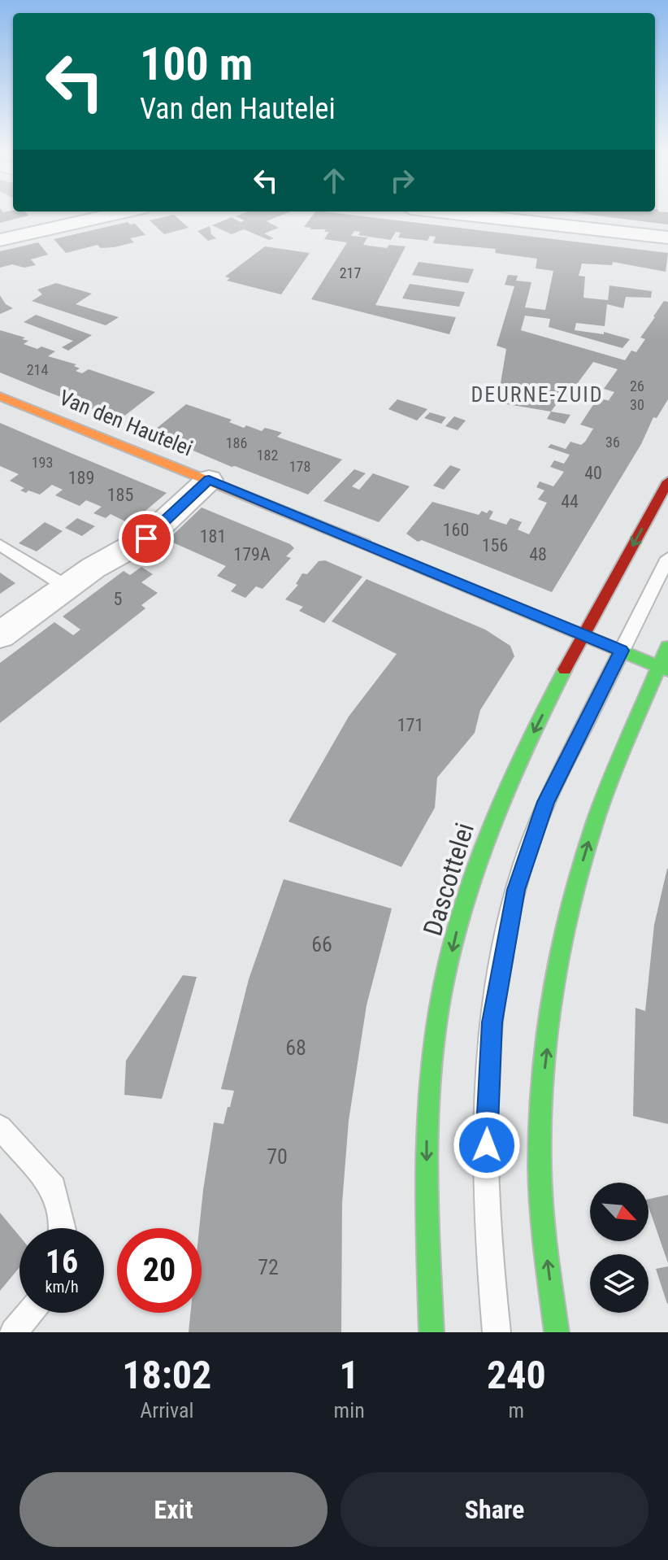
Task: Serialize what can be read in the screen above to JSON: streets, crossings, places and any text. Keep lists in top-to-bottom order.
{
  "streets": {
    "street": ["Van den Hautelei", "Dascottelei"]
  },
  "crossings": [
    ["Van den Hautelei", "Dascottelei"]
  ],
  "districts": ["DEURNE-ZUID"],
  "house_numbers": [
    "217",
    "214",
    "26",
    "30",
    "36",
    "186",
    "182",
    "193",
    "178",
    "40",
    "189",
    "185",
    "44",
    "160",
    "181",
    "156",
    "179A",
    "48",
    "5",
    "171",
    "66",
    "68",
    "70",
    "72"
  ],
  "north": "bottom right",
  "page": {
    "turn": ["100 m", "Van den Hautelei"],
    "speed": "16 km/h",
    "limit": "20",
    "eta": [
      "18:02",
      "Arrival",
      "1",
      "min",
      "240",
      "m"
    ],
    "buttons": ["Exit", "Share"]
  }
}
